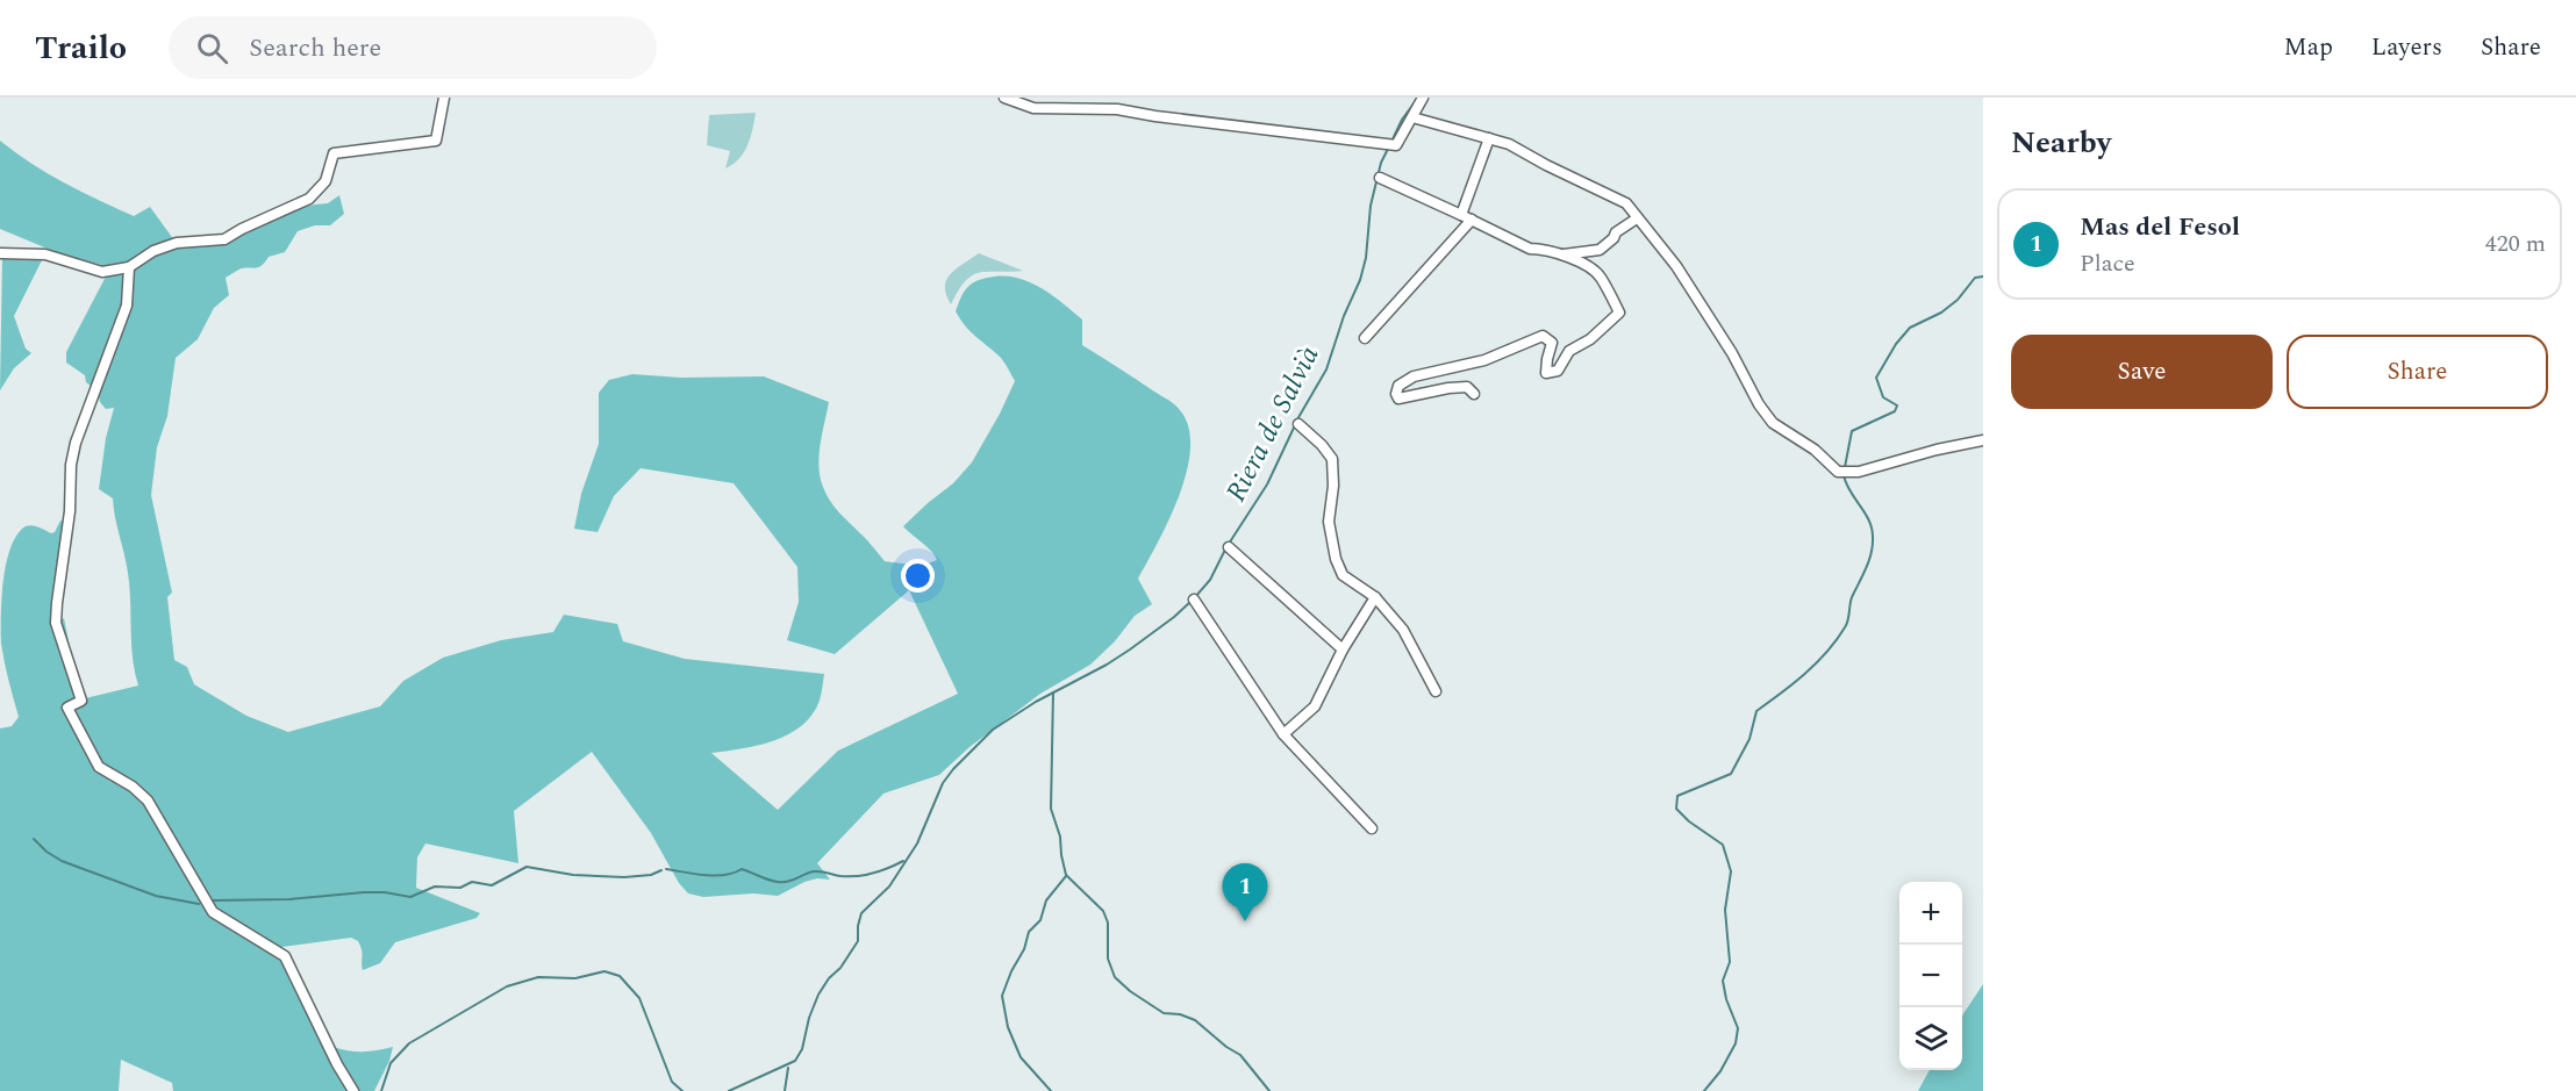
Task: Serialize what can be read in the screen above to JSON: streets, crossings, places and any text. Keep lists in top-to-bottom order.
{
  "water": ["Riera de Salvià"],
  "page": {
    "header": "Trailo",
    "search": "Search here",
    "nav": ["Map", "Layers", "Share"],
    "heading": "Nearby",
    "list": [
      {
        "mark": "1",
        "name": "Mas del Fesol",
        "note": "Place",
        "value": "420 m"
      }
    ],
    "buttons": ["Save", "Share"],
    "pins": "1",
    "map_buttons": ["+", "−"]
  }
}
